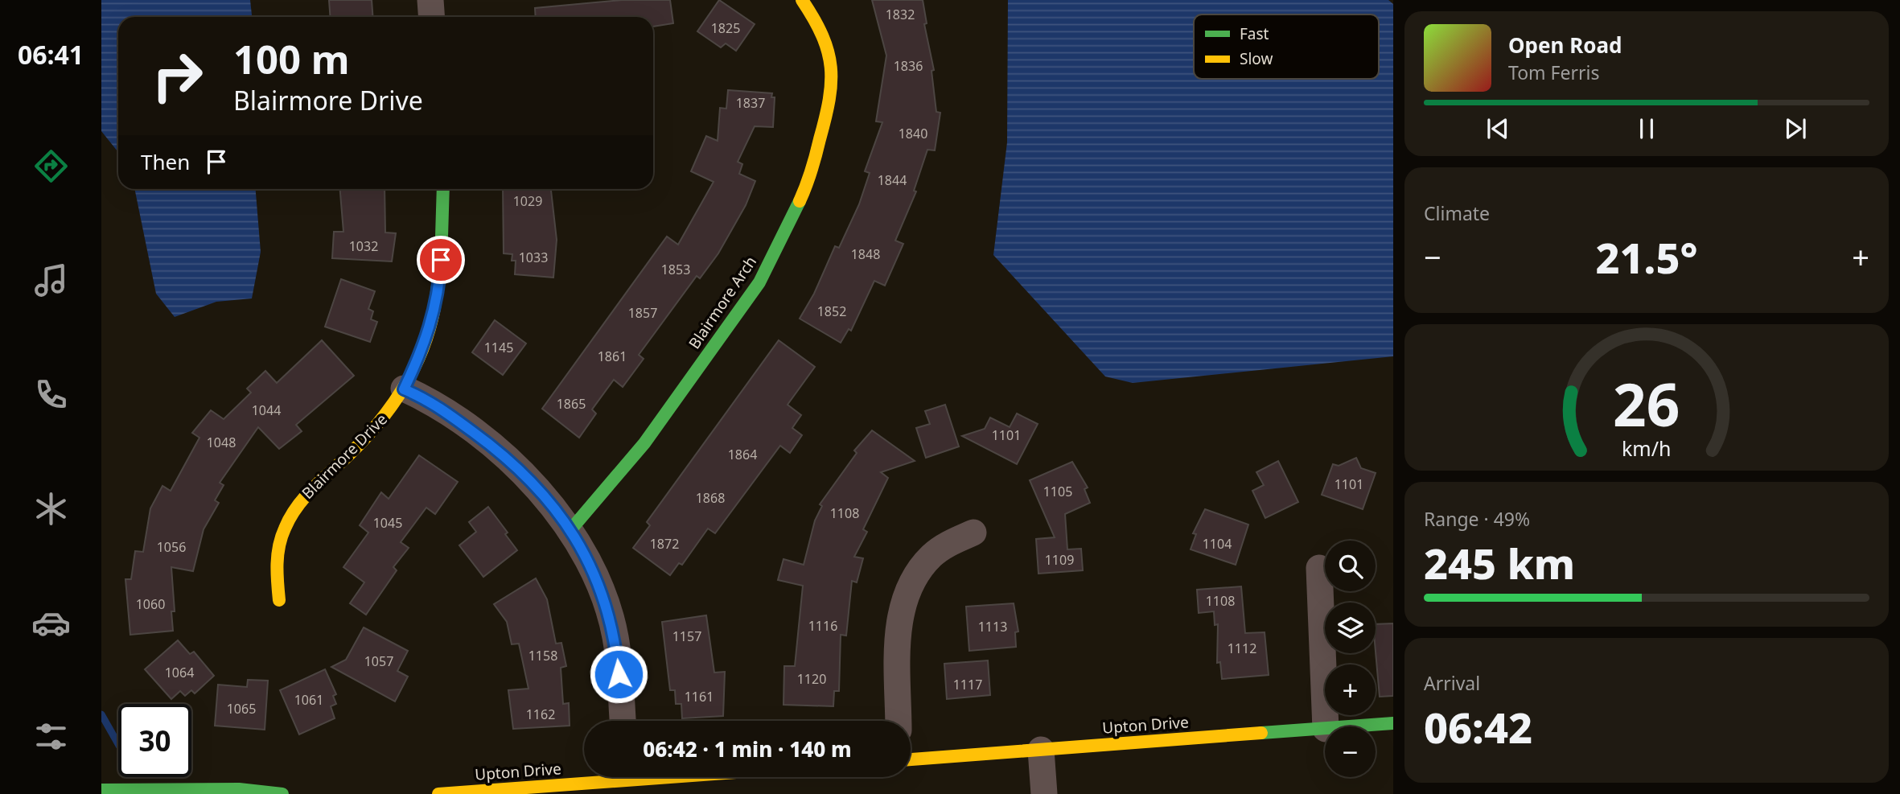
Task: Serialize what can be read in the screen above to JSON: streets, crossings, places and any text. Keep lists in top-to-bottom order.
{
  "streets": {
    "street": ["Blairmore Arch", "Blairmore Drive", "Upton Drive"]
  },
  "house_numbers": [
    "1832",
    "1825",
    "1836",
    "1837",
    "1840",
    "1844",
    "1029",
    "1032",
    "1848",
    "1033",
    "1853",
    "1852",
    "1857",
    "1145",
    "1861",
    "1865",
    "1044",
    "1101",
    "1048",
    "1864",
    "1101",
    "1105",
    "1868",
    "1108",
    "1045",
    "1872",
    "1104",
    "1056",
    "1109",
    "1108",
    "1060",
    "1116",
    "1113",
    "1157",
    "1112",
    "1158",
    "1057",
    "1064",
    "1120",
    "1117",
    "1161",
    "1061",
    "1065",
    "1162"
  ],
  "legend": ["Fast", "Slow"],
  "page": {
    "tabs": "06:41",
    "turn": ["100 m", "Blairmore Drive"],
    "song": ["Open Road", "Tom Ferris"],
    "then": "Then",
    "tile": [
      "Climate",
      ["Range · 49%", "245 km"],
      ["Arrival", "06:42"]
    ],
    "heat": ["−", "21.5°", "+"],
    "map_buttons": ["+", "−"],
    "limit": "30",
    "trip": "06:42 · 1 min · 140 m",
    "gauge": ["26", "km/h"]
  }
}
